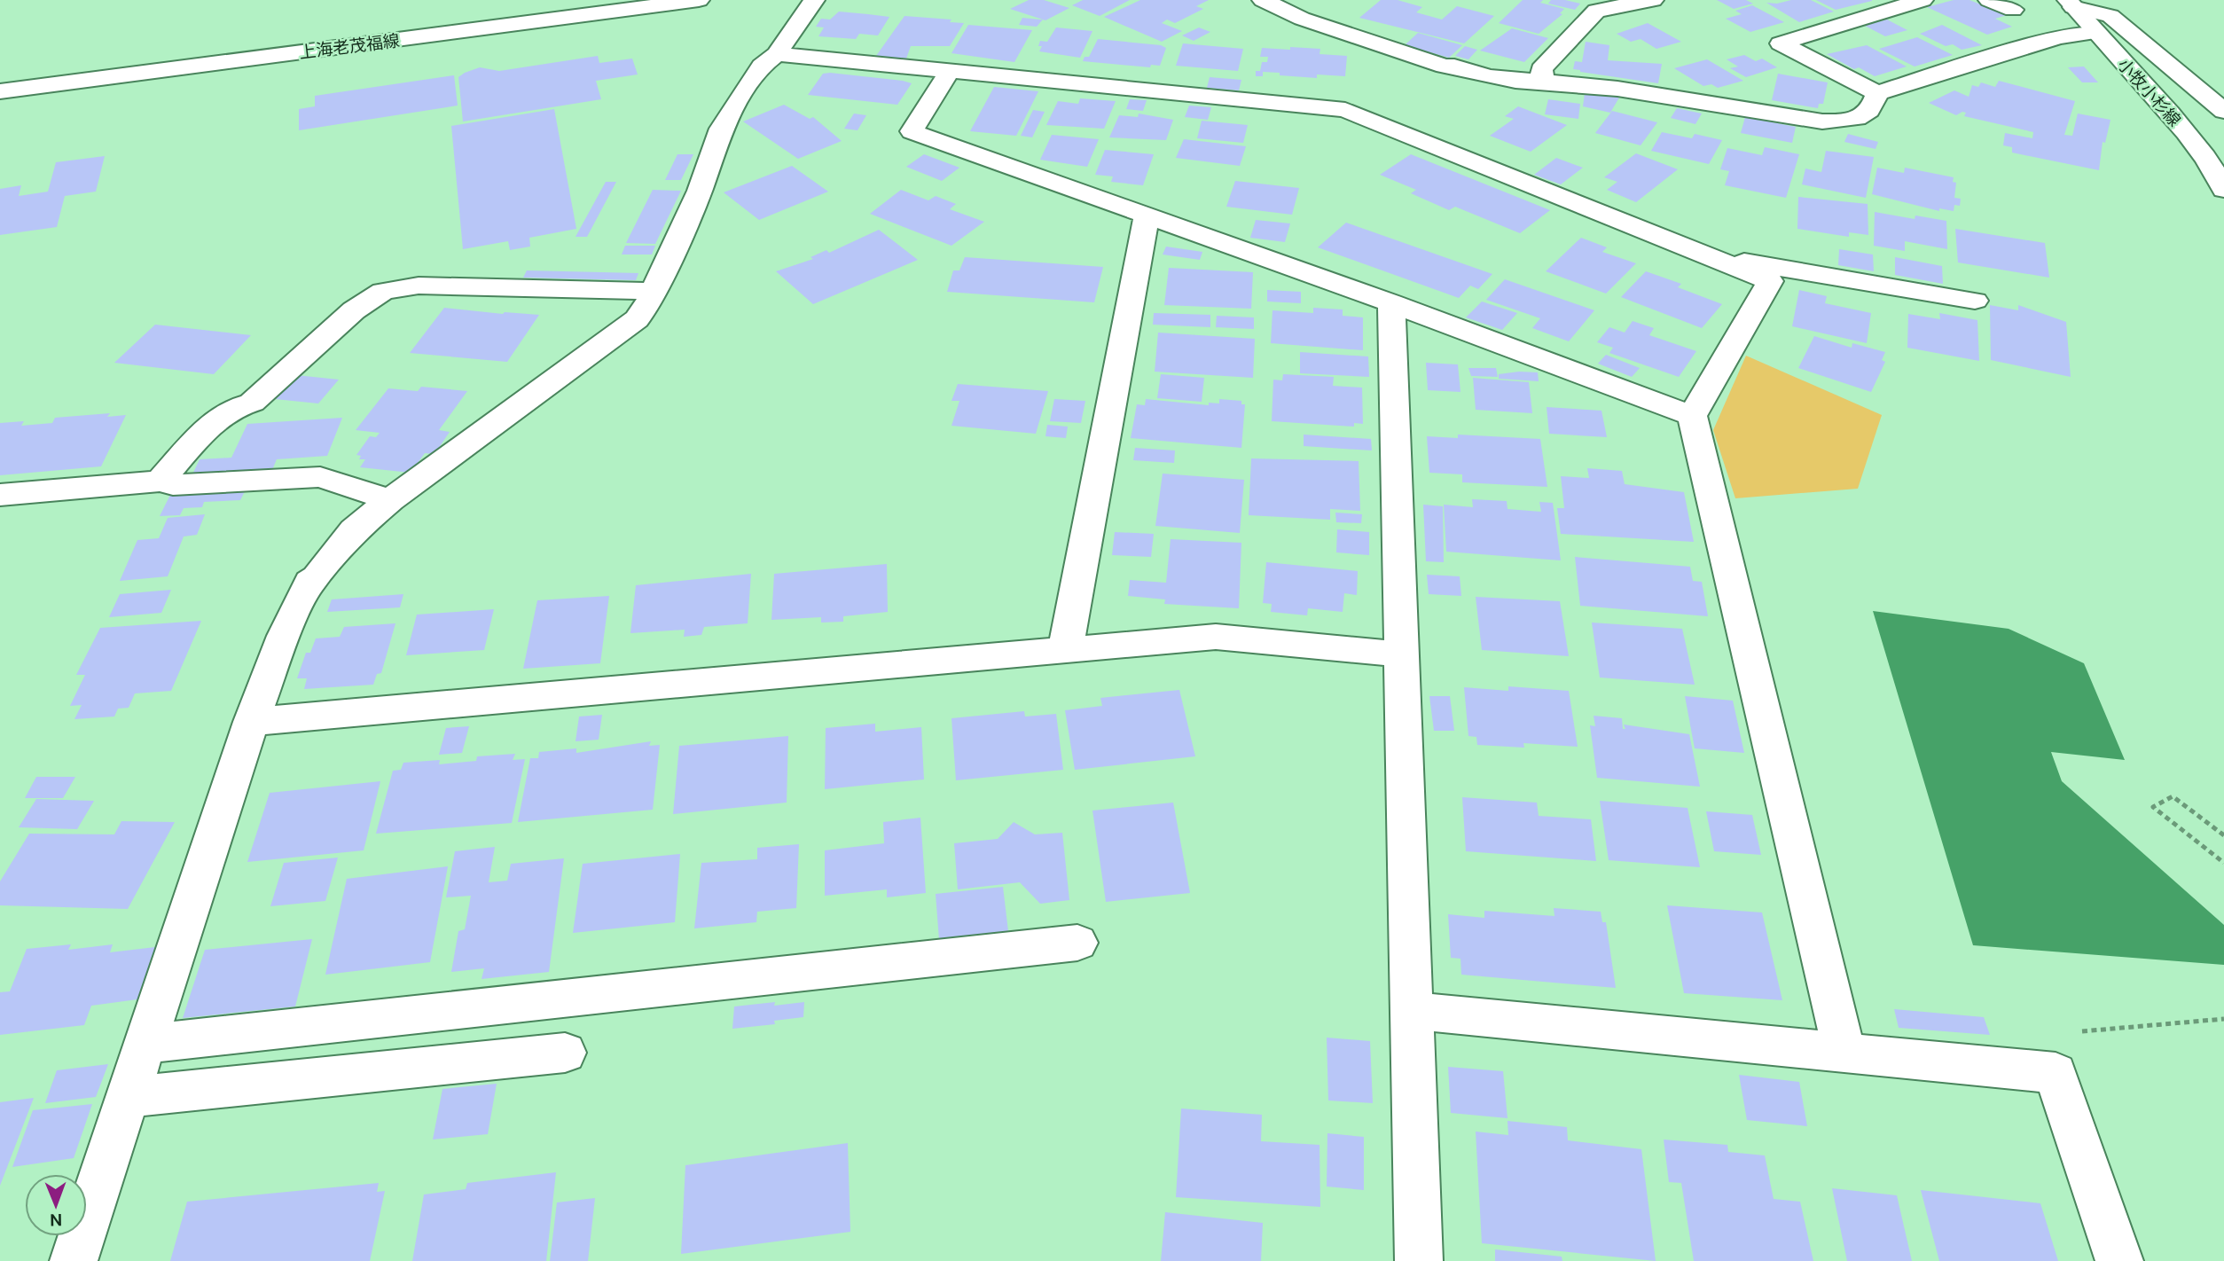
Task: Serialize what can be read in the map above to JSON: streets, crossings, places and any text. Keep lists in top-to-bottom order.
{
  "streets": {
    "street": ["上海老茂福線", "小牧小杉線"]
  },
  "north": "bottom"
}
